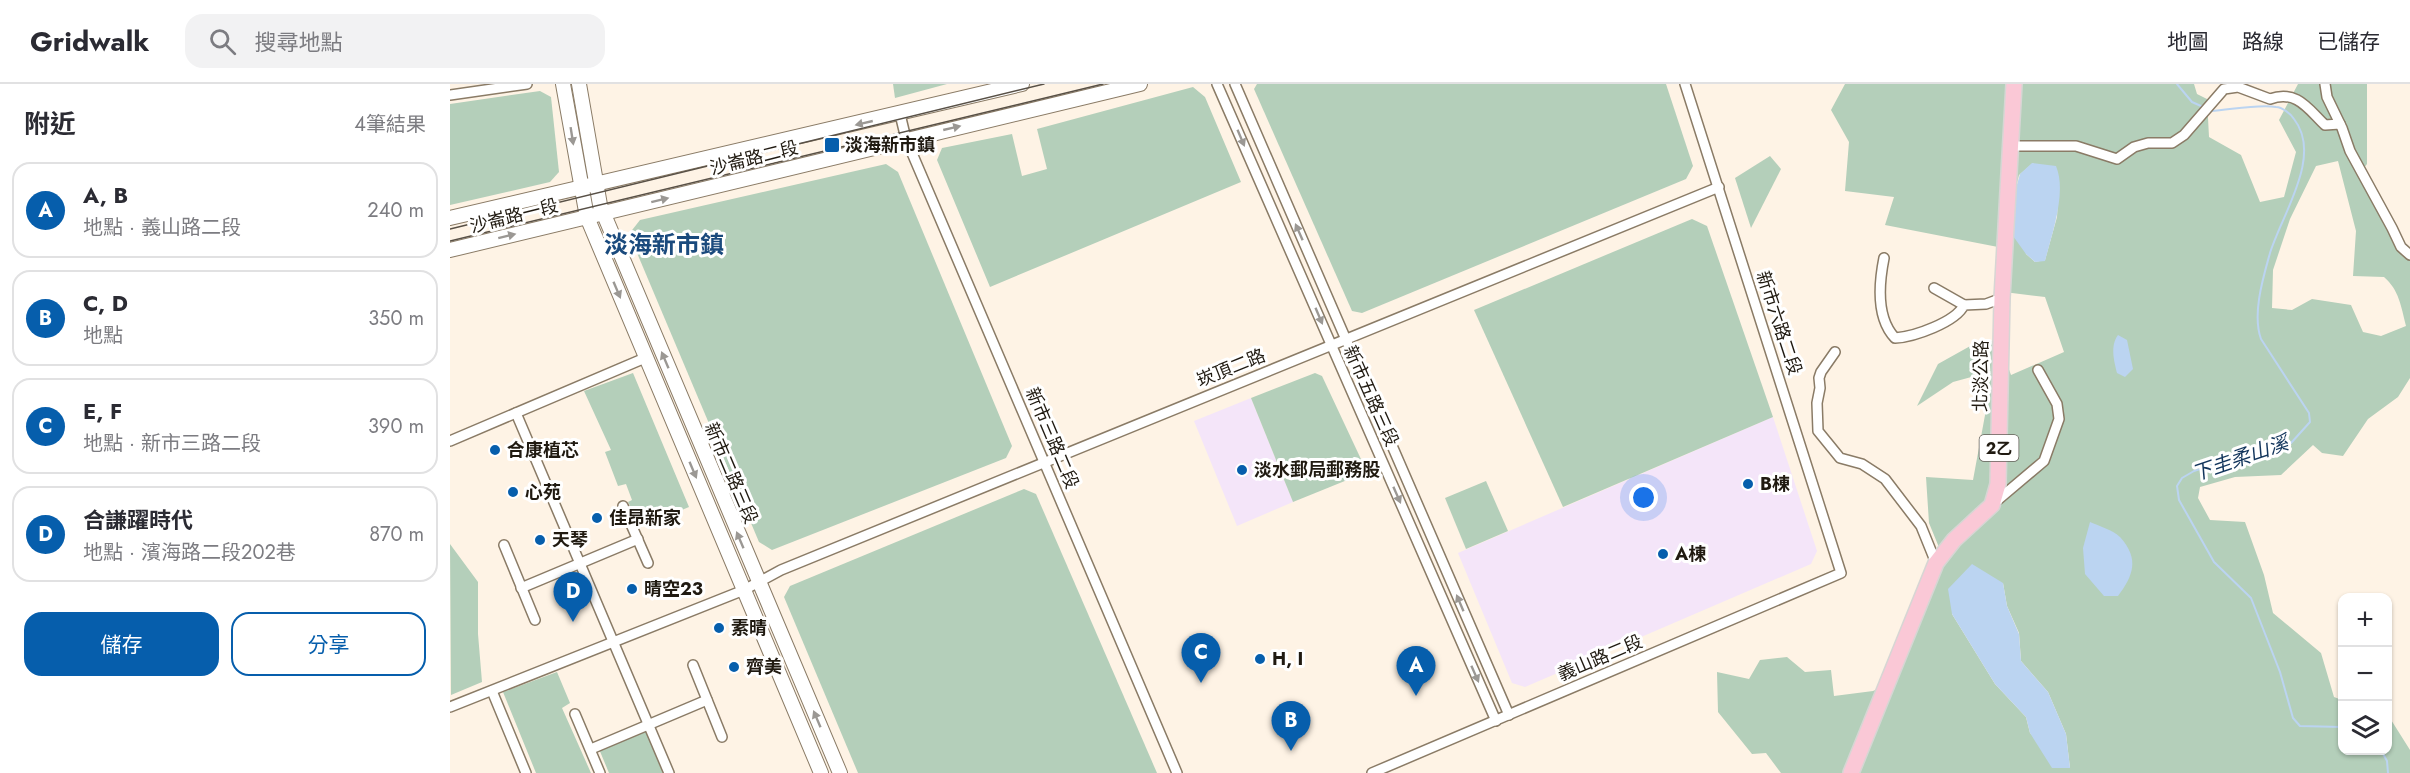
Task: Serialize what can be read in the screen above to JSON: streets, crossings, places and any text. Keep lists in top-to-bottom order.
{
  "streets": {
    "main road": ["北淡公路", "2乙"],
    "street": [
      "沙崙路二段",
      "沙崙路一段",
      "新市六路二段",
      "崁頂二路",
      "新市五路三段",
      "新市三路二段",
      "新市二路三段",
      "義山路二段"
    ]
  },
  "crossings": [
    ["沙崙路二段", "沙崙路一段"],
    ["沙崙路二段", "新市三路二段"],
    ["沙崙路二段", "新市二路三段"],
    ["沙崙路一段", "新市二路三段"],
    ["新市六路二段", "崁頂二路"],
    ["新市六路二段", "義山路二段"],
    ["崁頂二路", "新市五路三段"],
    ["崁頂二路", "新市三路二段"],
    ["崁頂二路", "新市二路三段"],
    ["新市五路三段", "義山路二段"]
  ],
  "districts": ["淡海新市鎮"],
  "water": ["下圭柔山溪"],
  "places": {
    "transit": ["淡海新市鎮"],
    "other": [
      "合康植芯",
      "淡水郵局郵務股",
      "B棟",
      "心苑",
      "佳昂新家",
      "天琴",
      "A棟",
      "晴空23",
      "素晴",
      "H, I",
      "齊美"
    ]
  },
  "page": {
    "header": "Gridwalk",
    "search": "搜尋地點",
    "nav": ["地圖", "路線", "已儲存"],
    "heading": ["附近", "4筆結果"],
    "list": [
      {
        "mark": "A",
        "name": "A, B",
        "note": "地點 · 義山路二段",
        "value": "240 m"
      },
      {
        "mark": "B",
        "name": "C, D",
        "note": "地點",
        "value": "350 m"
      },
      {
        "mark": "C",
        "name": "E, F",
        "note": "地點 · 新市三路二段",
        "value": "390 m"
      },
      {
        "mark": "D",
        "name": "合謙躍時代",
        "note": "地點 · 濱海路二段202巷",
        "value": "870 m"
      }
    ],
    "pins": [
      "D",
      "C",
      "A",
      "B"
    ],
    "map_buttons": ["+", "−"],
    "buttons": ["儲存", "分享"]
  }
}
